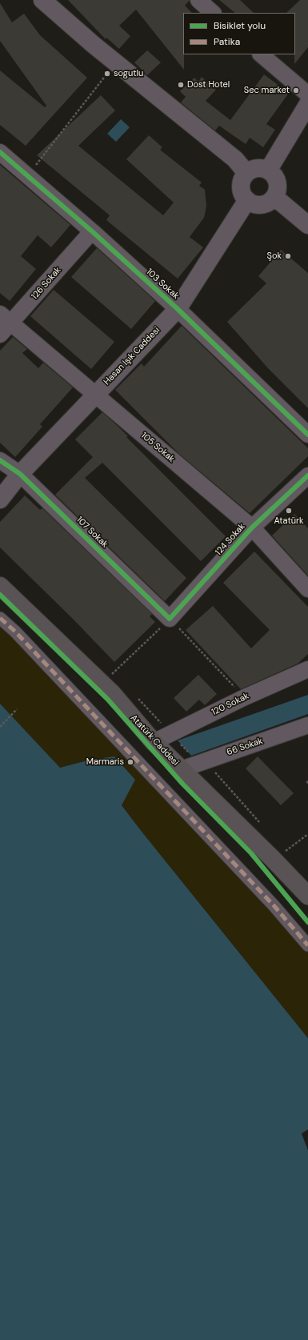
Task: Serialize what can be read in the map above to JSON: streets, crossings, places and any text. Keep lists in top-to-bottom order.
{
  "streets": {
    "main road": ["Atatürk Caddesi"],
    "street": [
      "126 Sokak",
      "103 Sokak",
      "Hasan Işık Caddesi",
      "105 Sokak",
      "107 Sokak",
      "124 Sokak",
      "120 Sokak",
      "66 Sokak"
    ]
  },
  "crossings": [
    ["126 Sokak", "103 Sokak"],
    ["126 Sokak", "105 Sokak"],
    ["103 Sokak", "Hasan Işık Caddesi"],
    ["Hasan Işık Caddesi", "105 Sokak"],
    ["Hasan Işık Caddesi", "107 Sokak"],
    ["105 Sokak", "124 Sokak"],
    ["107 Sokak", "124 Sokak"],
    ["120 Sokak", "Atatürk Caddesi"],
    ["Atatürk Caddesi", "66 Sokak"]
  ],
  "places": [
    "sogutlu",
    "Dost Hotel",
    "Sec market",
    "Şok",
    "Atatürk",
    "Marmaris"
  ],
  "legend": ["Bisiklet yolu", "Patika"]
}
